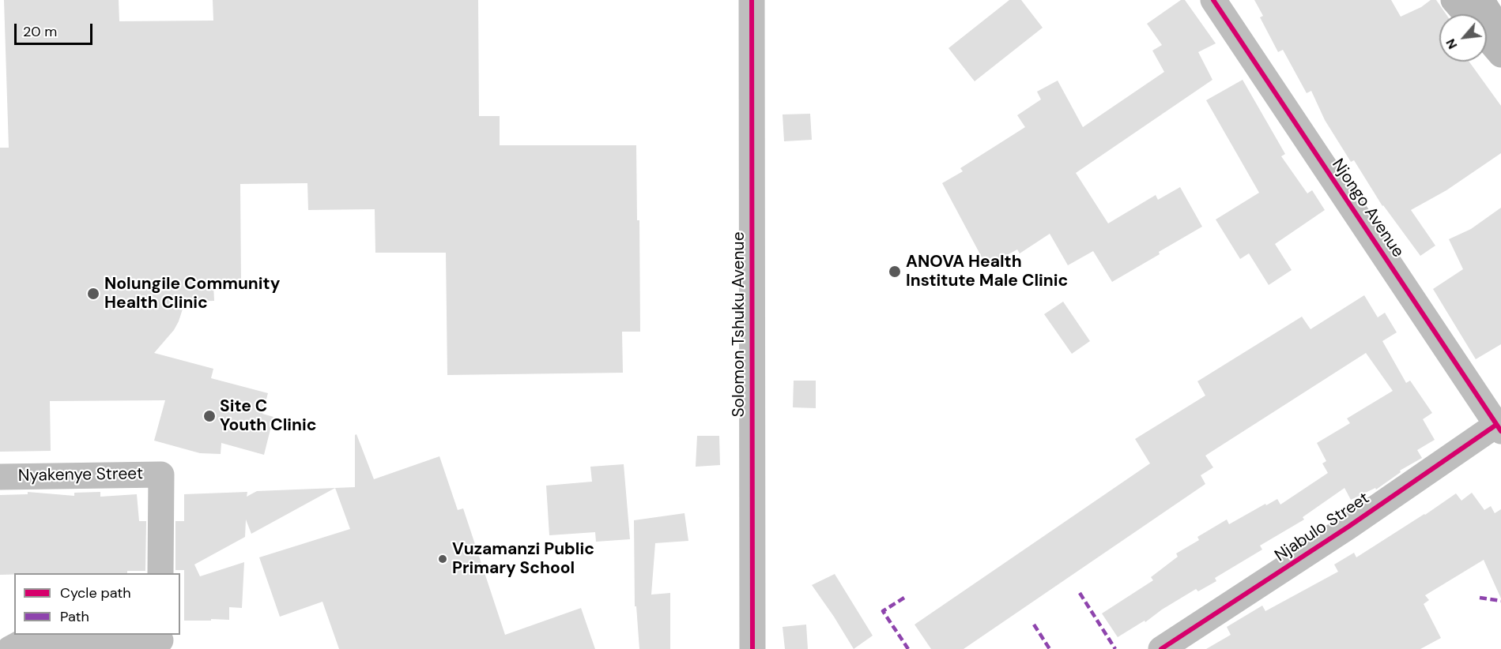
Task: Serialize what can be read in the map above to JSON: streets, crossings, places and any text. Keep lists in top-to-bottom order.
{
  "streets": {
    "street": [
      "Njongo Avenue",
      "Solomon Tshuku Avenue",
      "Nyakenye Street",
      "Njabulo Street"
    ]
  },
  "crossings": [
    ["Njongo Avenue", "Njabulo Street"]
  ],
  "places": [
    "ANOVA Health Institute Male Clinic",
    "Nolungile Community Health Clinic",
    "Site C Youth Clinic",
    "Vuzamanzi Public Primary School"
  ],
  "legend": ["Cycle path", "Path"],
  "scale_bar": "20 m",
  "north": "bottom left"
}
